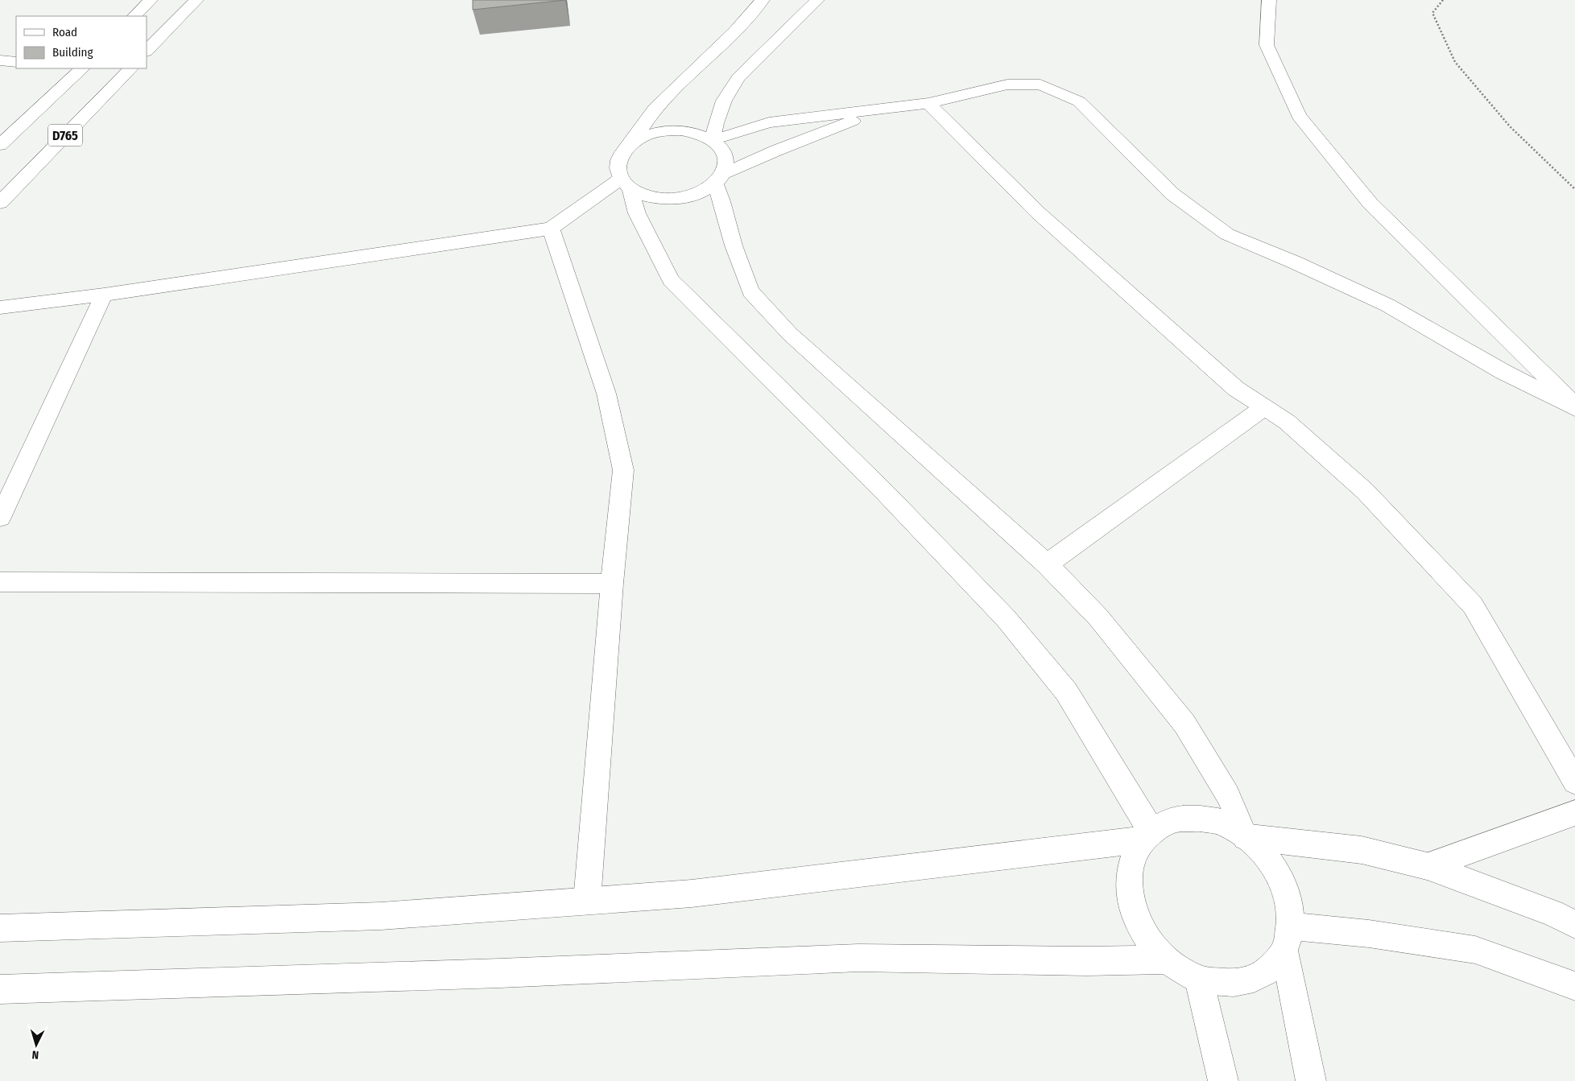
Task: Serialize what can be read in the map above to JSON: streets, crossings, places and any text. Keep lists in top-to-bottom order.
{
  "streets": {
    "main road": ["D765"]
  },
  "legend": ["Road", "Building"],
  "north": "bottom"
}
